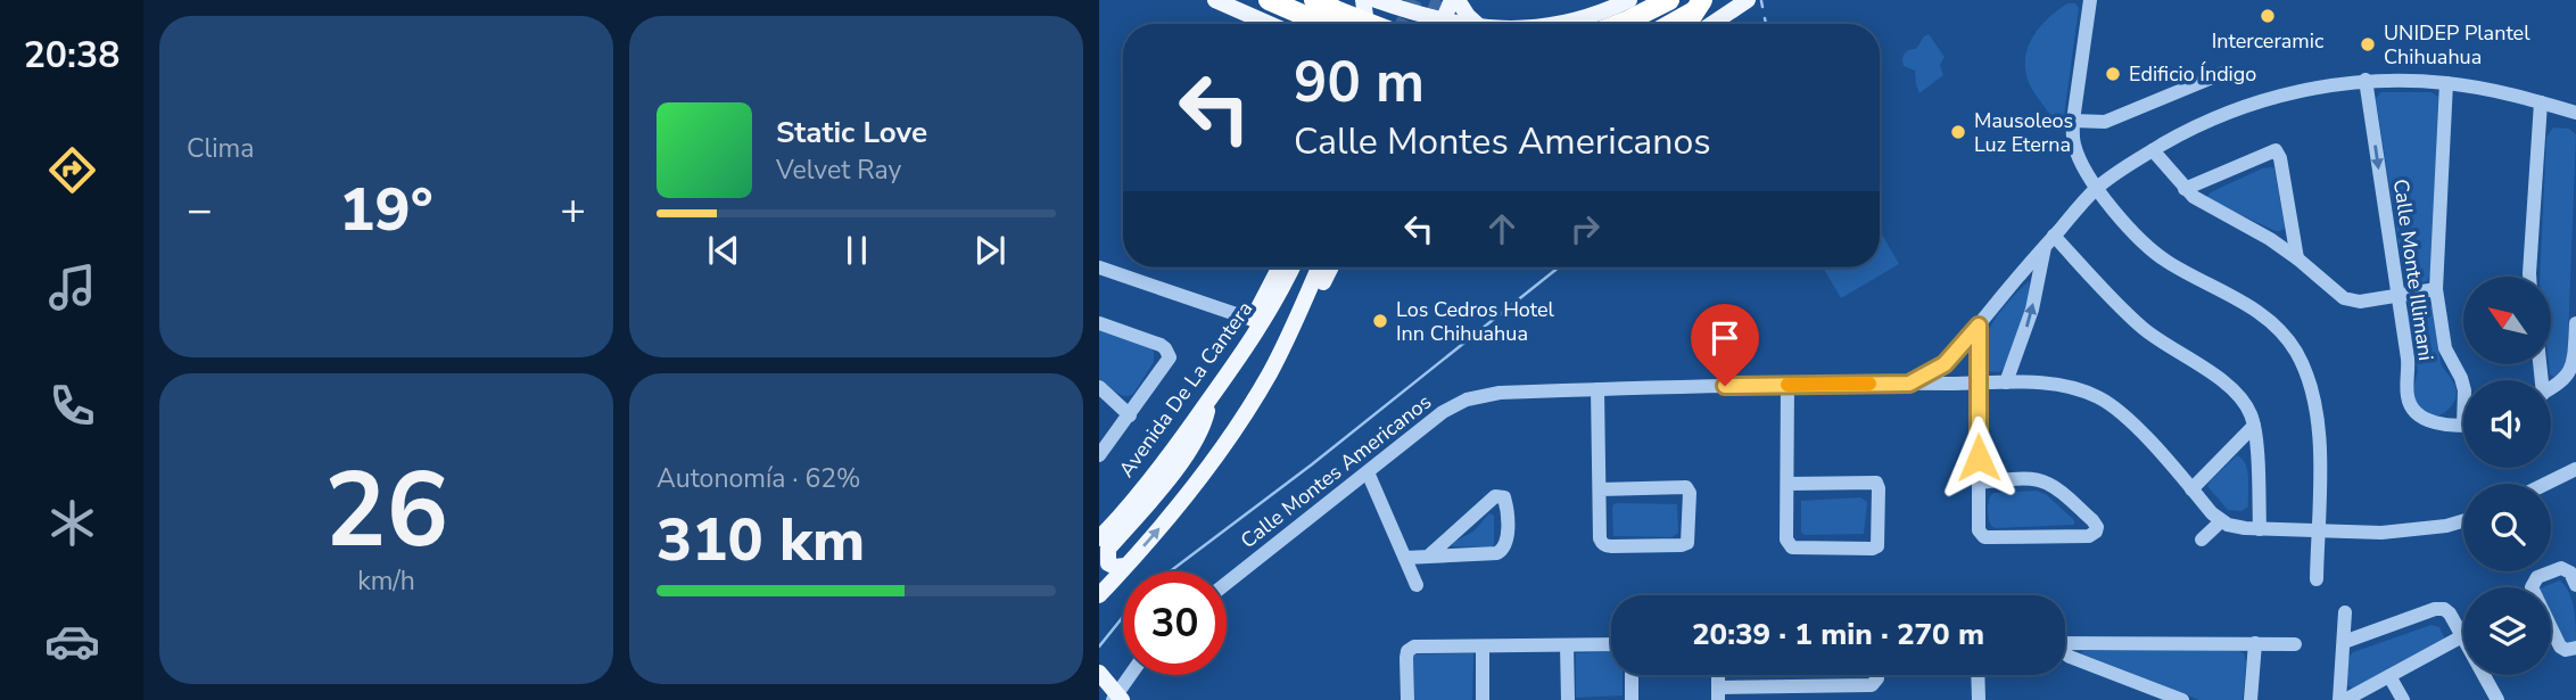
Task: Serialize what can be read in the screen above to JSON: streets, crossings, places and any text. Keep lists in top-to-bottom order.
{
  "streets": {
    "main road": ["Avenida De La Cantera"],
    "street": ["Calle Monte Illimani", "Calle Montes Americanos"]
  },
  "crossings": [
    ["Calle Monte Illimani", "Calle Montes Americanos"]
  ],
  "places": [
    "Interceramic",
    "UNIDEP Plantel Chihuahua",
    "Edificio Índigo",
    "Mausoleos Luz Eterna",
    "Los Cedros Hotel Inn Chihuahua"
  ],
  "north": "top left",
  "page": {
    "tabs": "20:38",
    "tile": [
      "Clima",
      ["26", "km/h"],
      ["Autonomía · 62%", "310 km"]
    ],
    "turn": ["90 m", "Calle Montes Americanos"],
    "song": ["Static Love", "Velvet Ray"],
    "heat": ["−", "19°", "+"],
    "limit": "30",
    "trip": "20:39 · 1 min · 270 m"
  }
}
